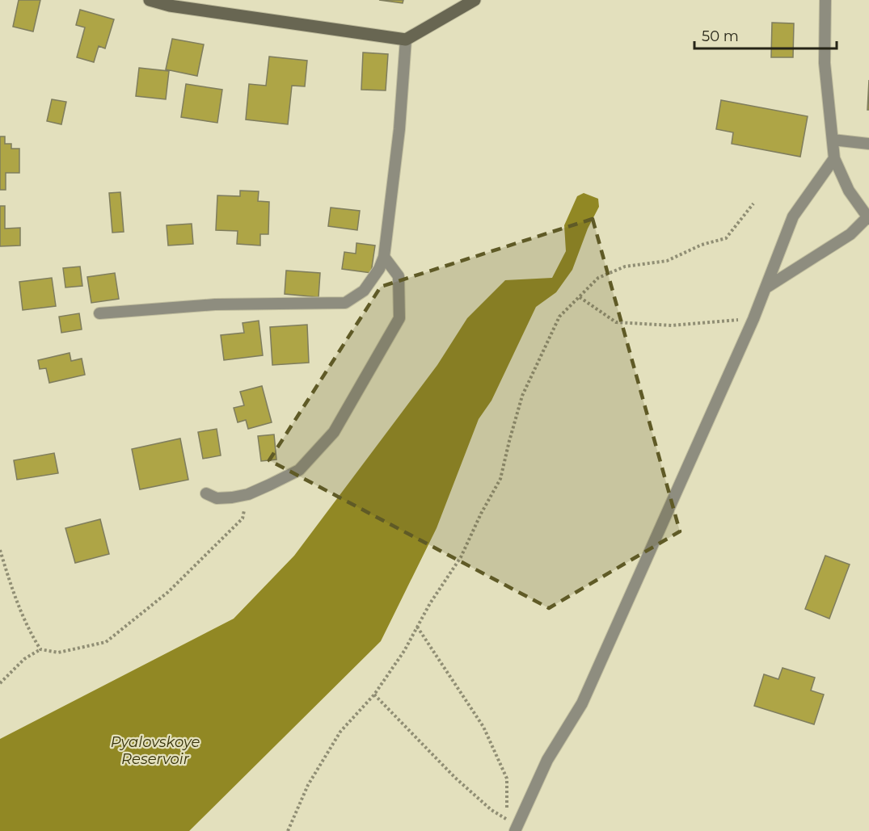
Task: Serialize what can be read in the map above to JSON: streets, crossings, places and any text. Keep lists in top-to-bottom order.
{
  "water": ["Pyalovskoye Reservoir"],
  "scale_bar": "50 m"
}
